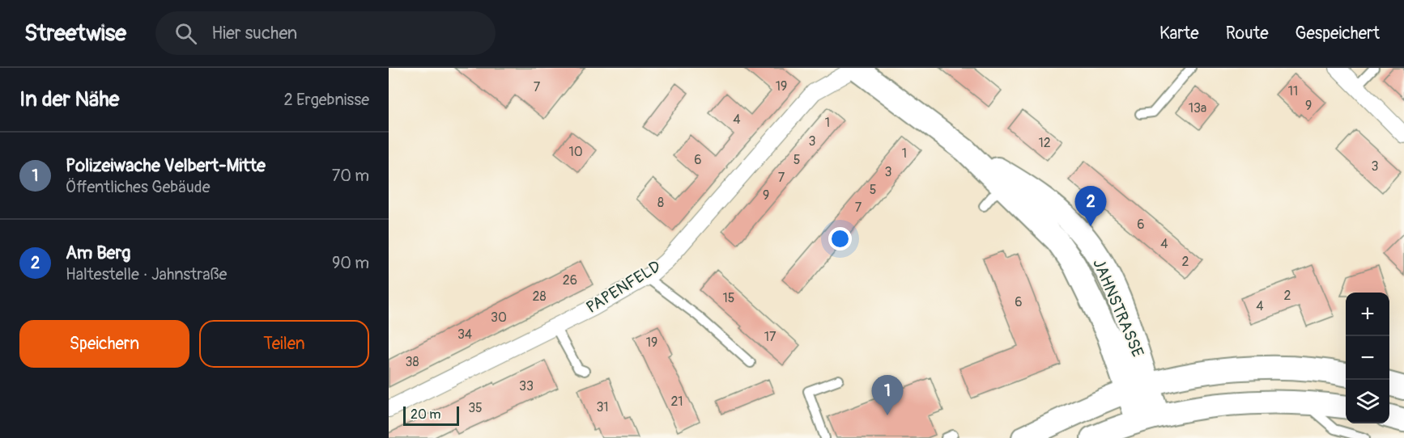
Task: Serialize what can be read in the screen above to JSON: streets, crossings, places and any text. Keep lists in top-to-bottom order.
{
  "streets": {
    "street": ["PAPENFELD", "JAHNSTRASSE"]
  },
  "crossings": [
    ["PAPENFELD", "JAHNSTRASSE"]
  ],
  "house_numbers": [
    "19",
    "7",
    "11",
    "9",
    "13a",
    "4",
    "1",
    "3",
    "12",
    "10",
    "1",
    "6",
    "5",
    "3",
    "3",
    "7",
    "5",
    "9",
    "8",
    "7",
    "6",
    "4",
    "2",
    "26",
    "2",
    "28",
    "15",
    "6",
    "4",
    "30",
    "34",
    "17",
    "19",
    "38",
    "33",
    "21",
    "31",
    "35"
  ],
  "scale_bar": "20 m",
  "page": {
    "header": "Streetwise",
    "search": "Hier suchen",
    "nav": ["Karte", "Route", "Gespeichert"],
    "heading": ["In der Nähe", "2 Ergebnisse"],
    "list": [
      {
        "mark": "1",
        "name": "Polizeiwache Velbert-Mitte",
        "note": "Öffentliches Gebäude",
        "value": "70 m"
      },
      {
        "mark": "2",
        "name": "Am Berg",
        "note": "Haltestelle · Jahnstraße",
        "value": "90 m"
      }
    ],
    "pins": ["2", "1"],
    "map_buttons": ["+", "−"],
    "buttons": ["Speichern", "Teilen"],
    "scale": "20 m"
  }
}
